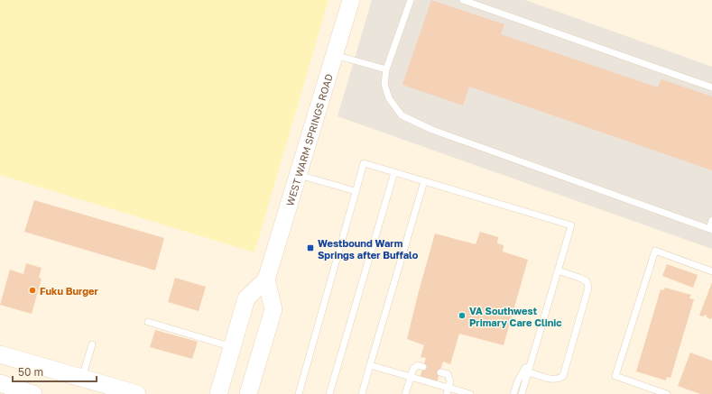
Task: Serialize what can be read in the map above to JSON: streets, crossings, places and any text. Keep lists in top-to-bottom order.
{
  "streets": {
    "main road": ["WEST WARM SPRINGS ROAD"]
  },
  "places": {
    "transit": ["Westbound Warm Springs after Buffalo"],
    "other": ["Fuku Burger", "VA Southwest Primary Care Clinic"]
  },
  "scale_bar": "50 m"
}
